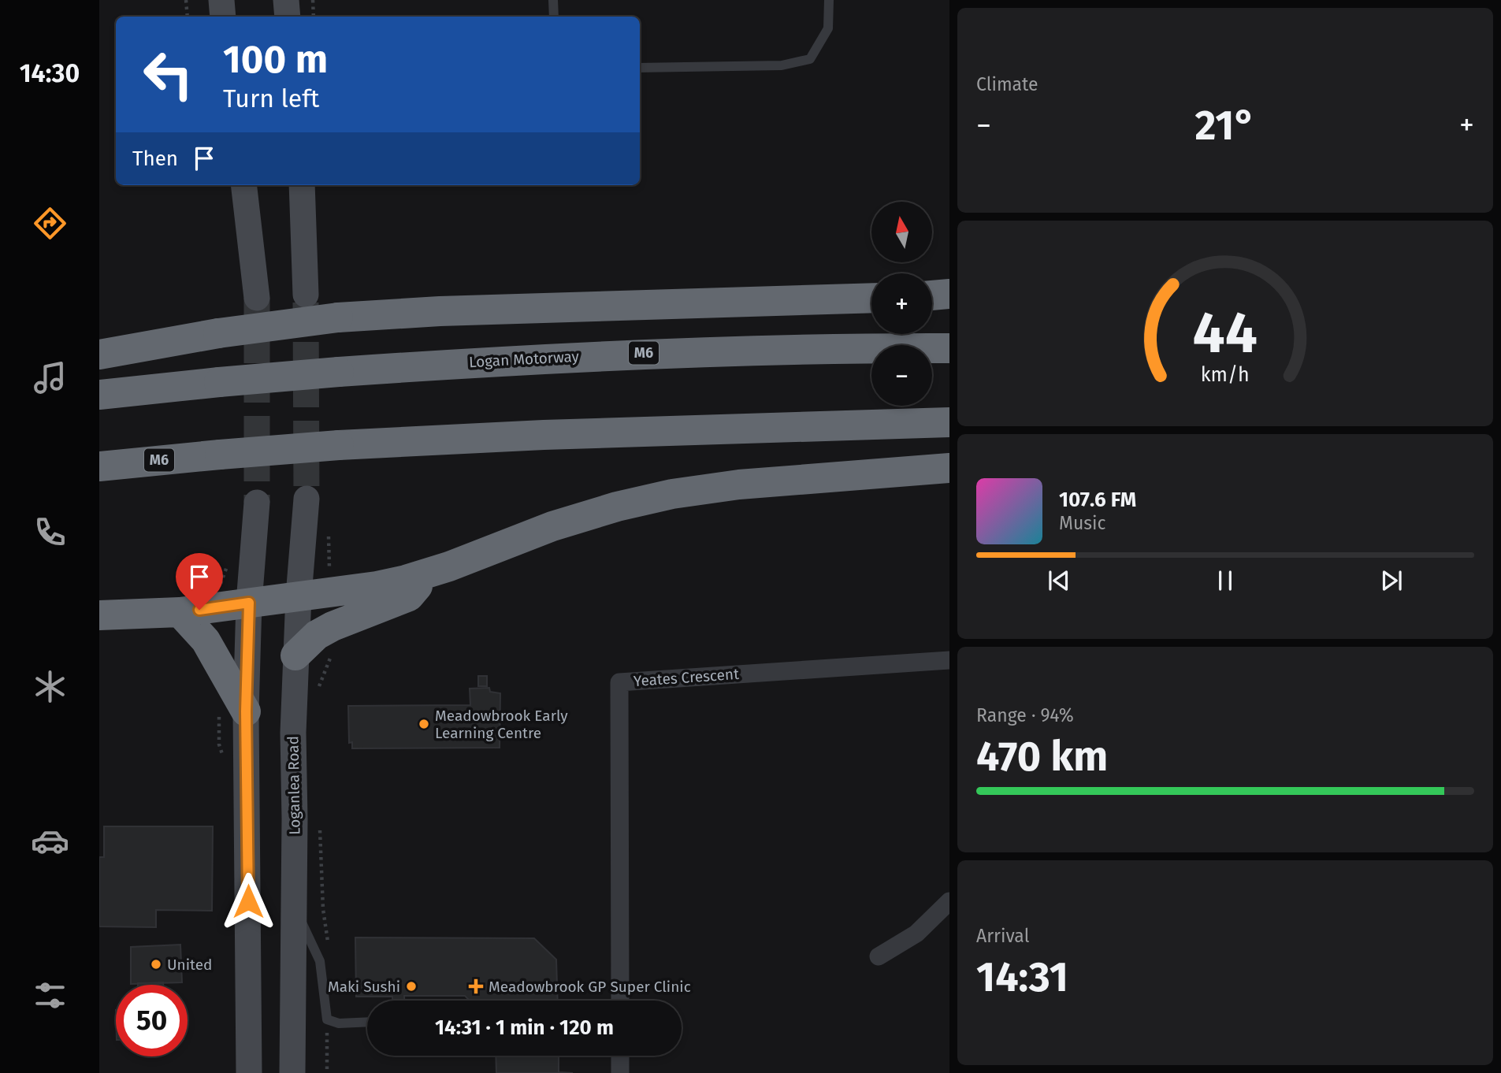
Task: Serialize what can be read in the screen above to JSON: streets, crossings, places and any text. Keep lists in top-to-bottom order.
{
  "streets": {
    "highway": ["M6", "Logan Motorway"],
    "main road": ["Loganlea Road"],
    "street": ["Yeates Crescent"]
  },
  "places": {
    "other": ["Meadowbrook Early Learning Centre", "United", "Maki Sushi"],
    "health": ["Meadowbrook GP Super Clinic"]
  },
  "north": "top",
  "page": {
    "tabs": "14:30",
    "tile": [
      "Climate",
      ["Range · 94%", "470 km"],
      ["Arrival", "14:31"]
    ],
    "turn": ["100 m", "Turn left"],
    "heat": ["−", "21°", "+"],
    "then": "Then",
    "map_buttons": ["+", "−"],
    "song": ["107.6 FM", "Music"],
    "limit": "50",
    "trip": "14:31 · 1 min · 120 m",
    "gauge": ["44", "km/h"]
  }
}
